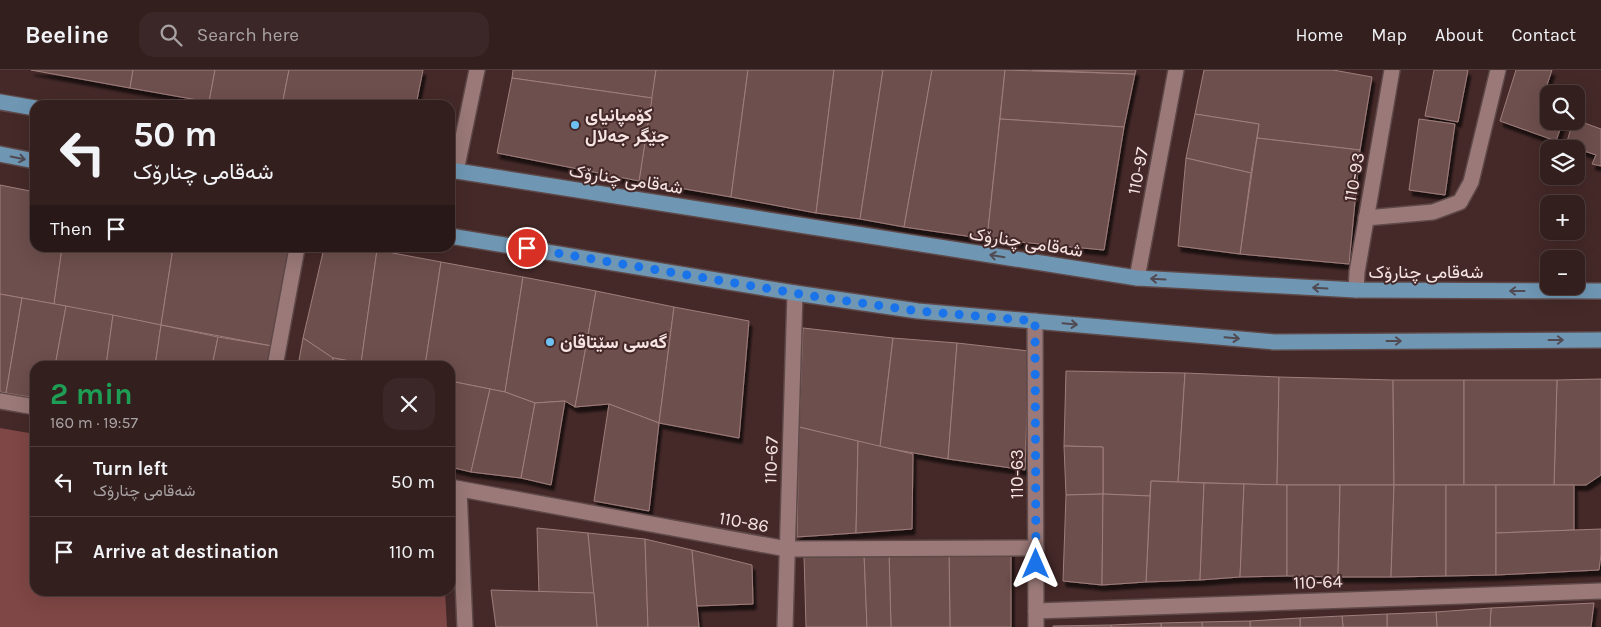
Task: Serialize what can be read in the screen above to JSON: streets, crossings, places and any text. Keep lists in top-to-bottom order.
{
  "streets": {
    "main road": ["شەقامی چنارۆک"],
    "street": [
      "110-97",
      "110-93",
      "110-67",
      "110-63",
      "110-86",
      "110-64"
    ]
  },
  "crossings": [
    ["110-97", "شەقامی چنارۆک"],
    ["110-93", "شەقامی چنارۆک"],
    ["110-67", "110-86"],
    ["110-63", "110-86"],
    ["110-63", "110-64"]
  ],
  "places": ["کۆمپانیای جێگر جەلال", "گەسی سێتاقان"],
  "page": {
    "header": "Beeline",
    "search": "Search here",
    "nav": [
      "Home",
      "Map",
      "About",
      "Contact"
    ],
    "map_buttons": ["+", "−"],
    "turn": ["50 m", "شەقامی چنارۆک"],
    "then": "Then",
    "heading": ["2 min", "160 m · 19:57"],
    "list": [
      {
        "name": "Turn left",
        "note": "شەقامی چنارۆک",
        "value": "50 m"
      },
      {
        "name": "Arrive at destination",
        "value": "110 m"
      }
    ]
  }
}
